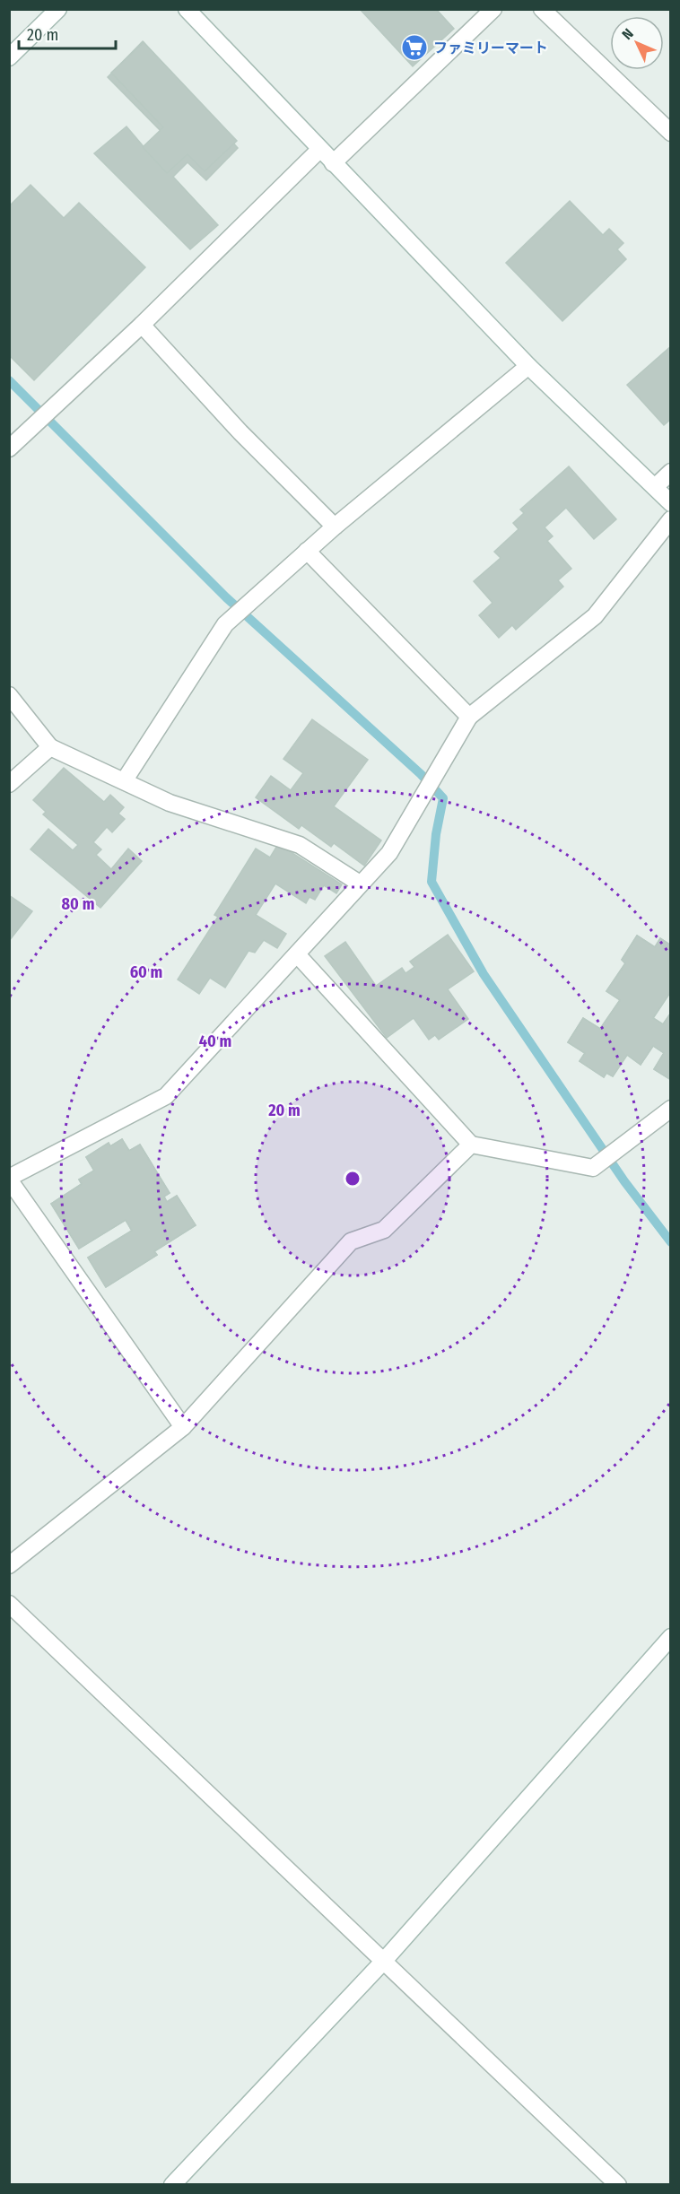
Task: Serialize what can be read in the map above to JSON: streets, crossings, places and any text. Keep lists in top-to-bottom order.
{
  "places": {
    "supermarket": ["ファミリーマート"]
  },
  "scale_bar": "20 m",
  "north": "top left",
  "rings": [
    "80 m",
    "60 m",
    "40 m",
    "20 m"
  ]
}
